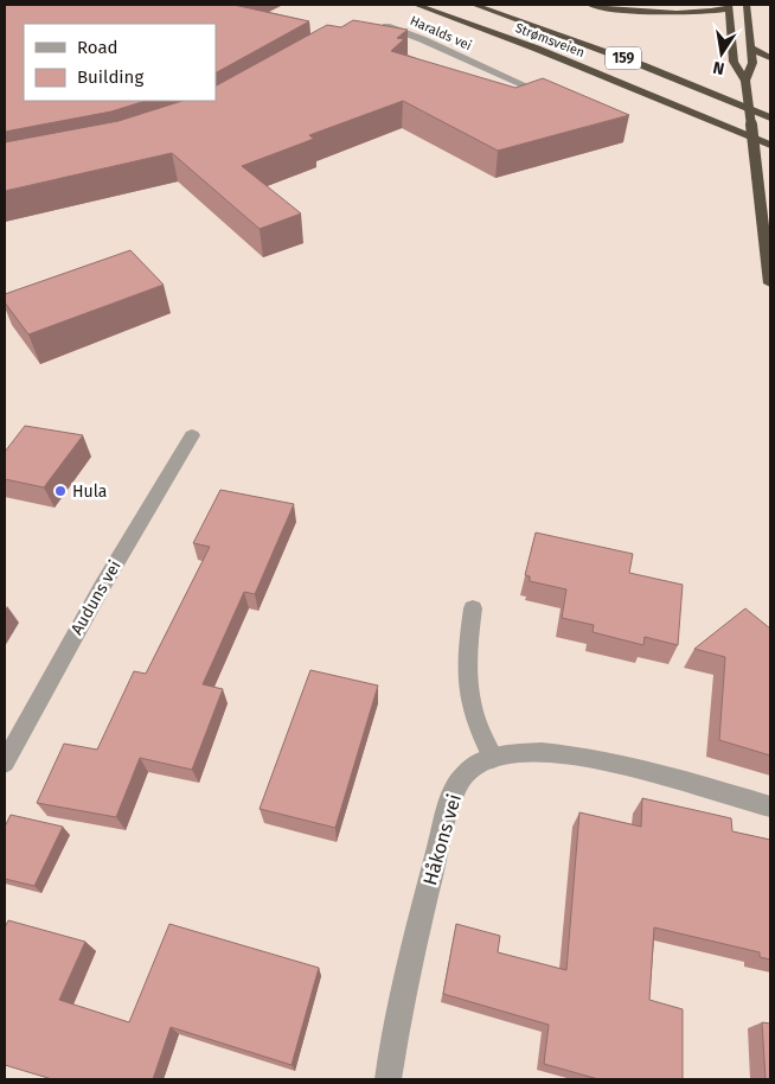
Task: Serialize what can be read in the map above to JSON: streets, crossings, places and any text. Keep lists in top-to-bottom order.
{
  "streets": {
    "highway": ["Strømsveien", "159"],
    "street": ["Haralds vei", "Auduns vei", "Håkons vei"]
  },
  "places": ["Hula"],
  "legend": ["Road", "Building"],
  "north": "bottom"
}
